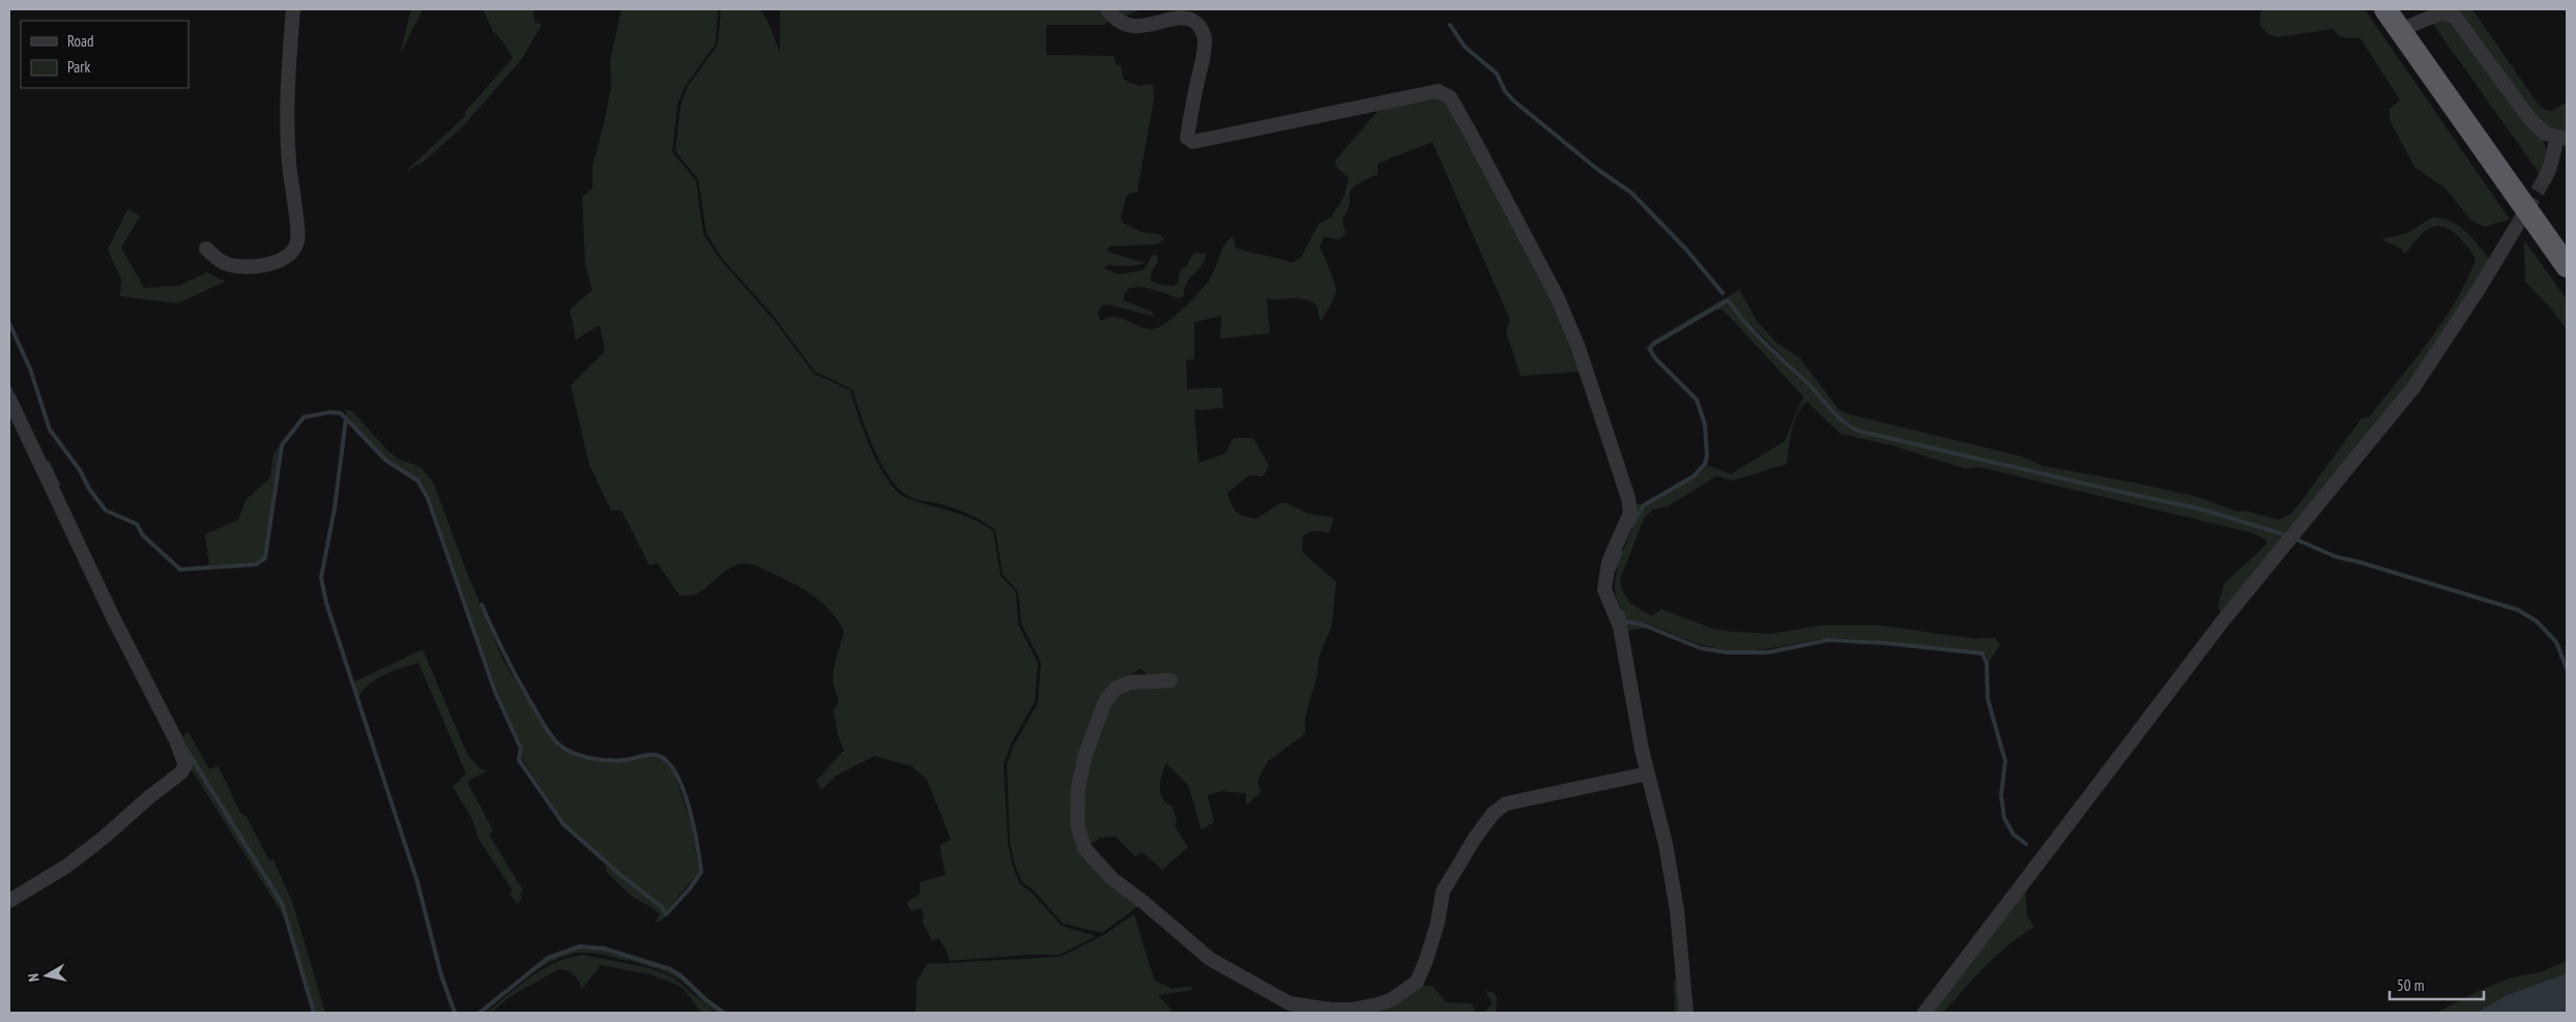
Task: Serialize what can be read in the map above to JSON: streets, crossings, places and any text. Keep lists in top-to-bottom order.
{
  "legend": ["Road", "Park"],
  "scale_bar": "50 m",
  "north": "left"
}
